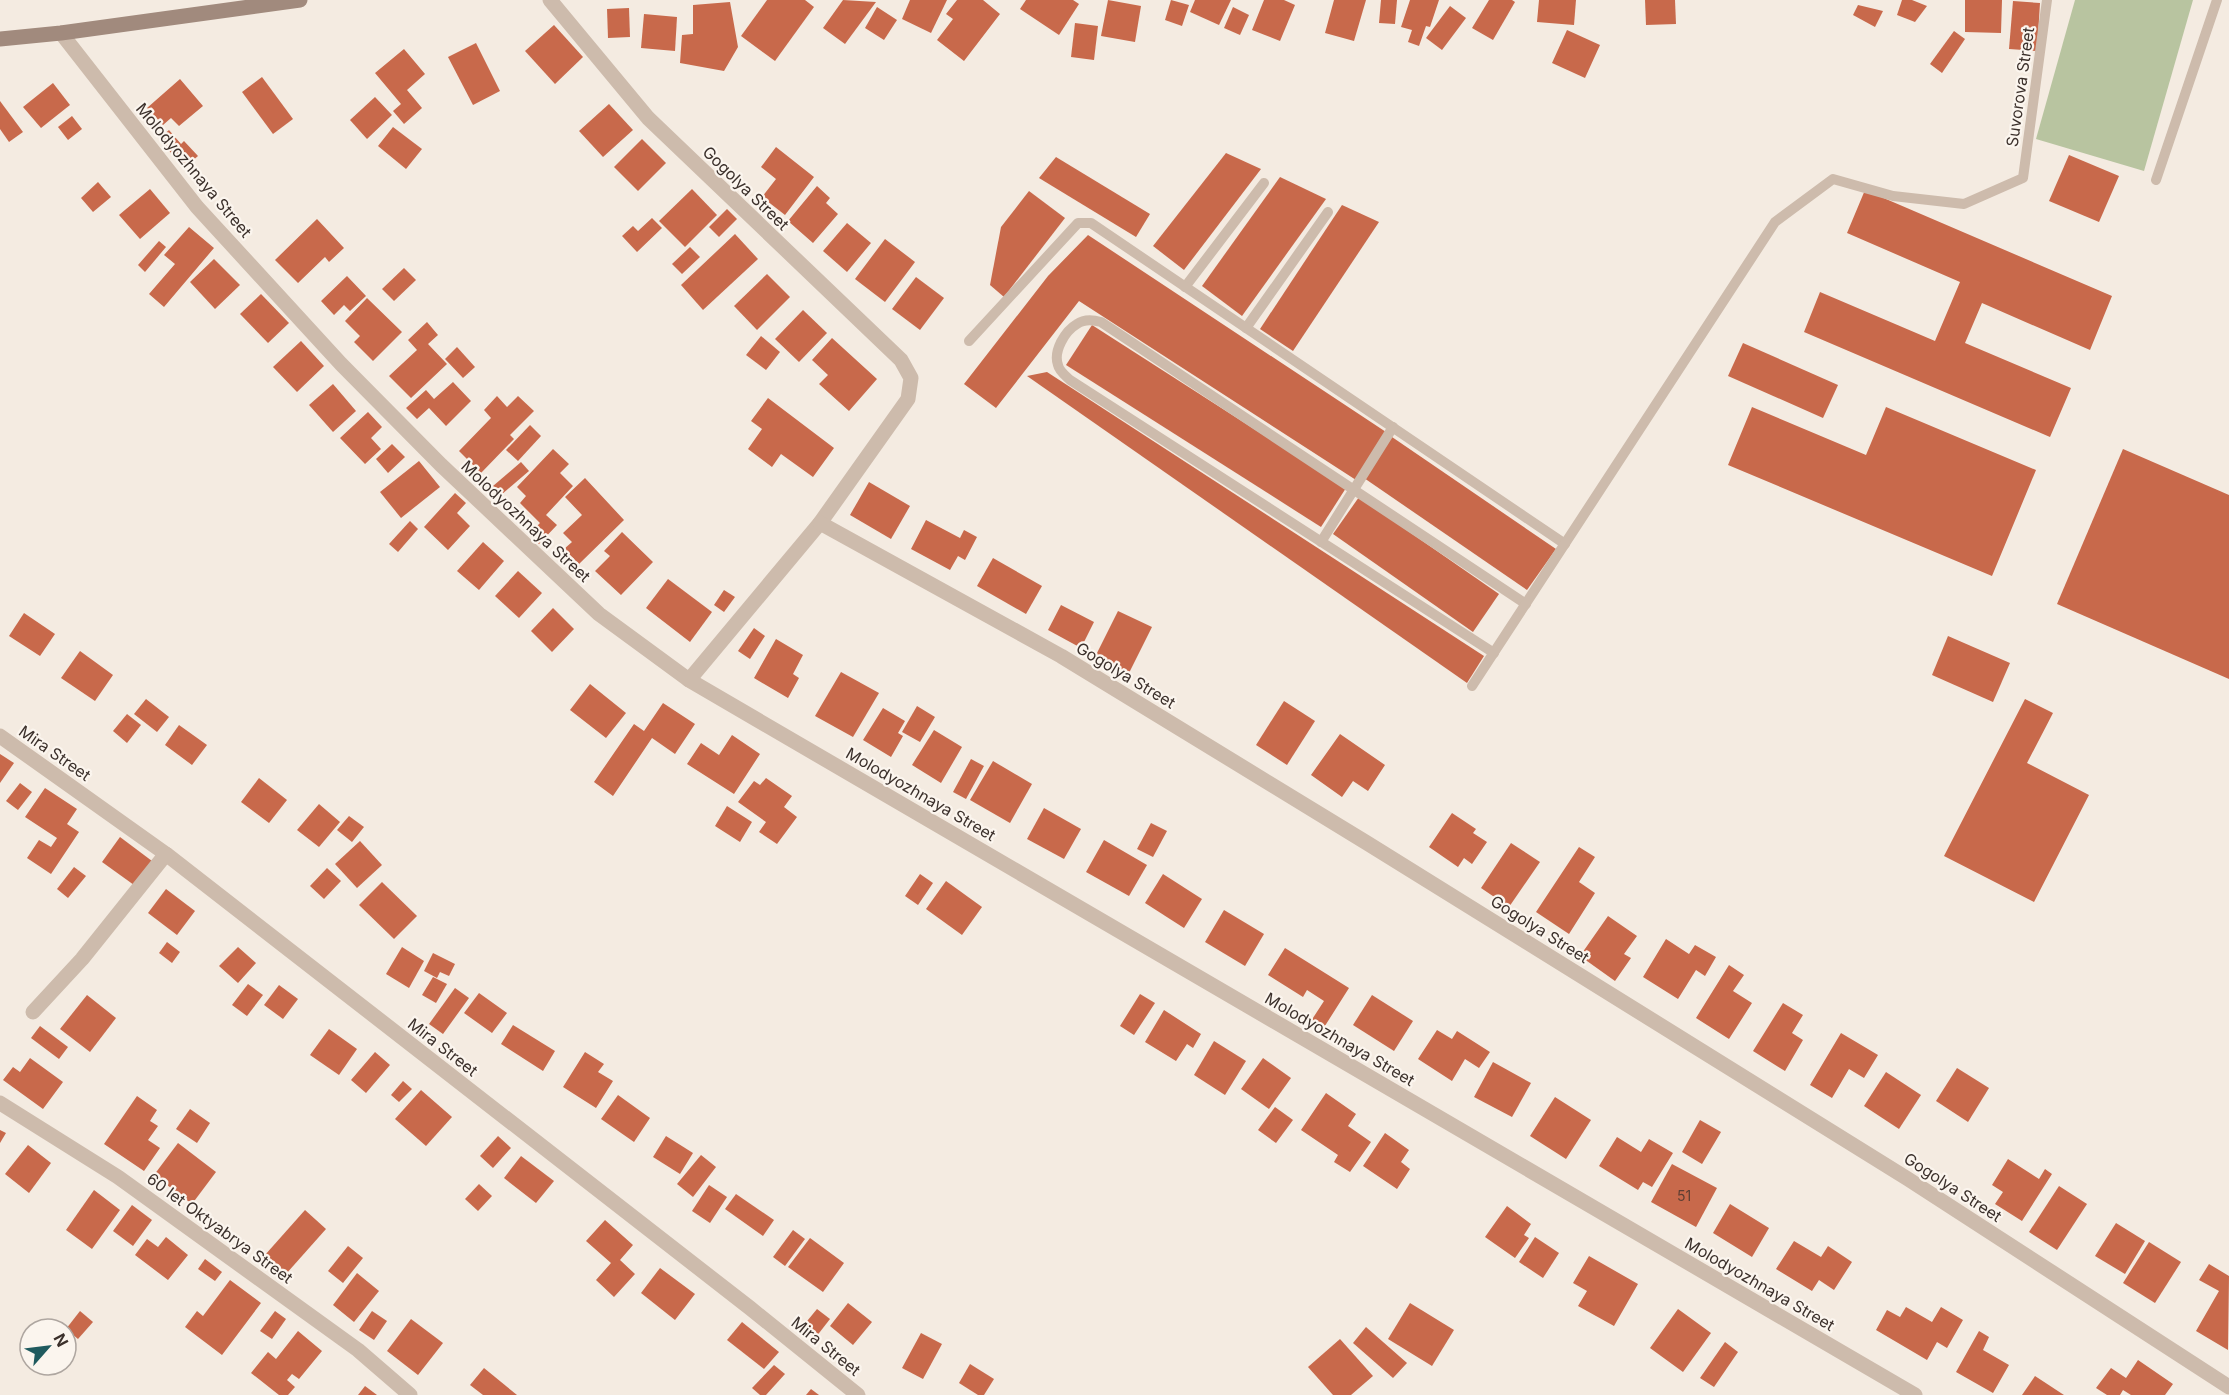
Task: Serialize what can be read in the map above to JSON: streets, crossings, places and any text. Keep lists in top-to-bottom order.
{
  "streets": {
    "street": [
      "Molodyozhnaya Street",
      "Gogolya Street",
      "Mira Street",
      "60 let Oktyabrya Street"
    ],
    "lane": ["Suvorova Street"]
  },
  "house_numbers": ["51"],
  "north": "top right"
}
